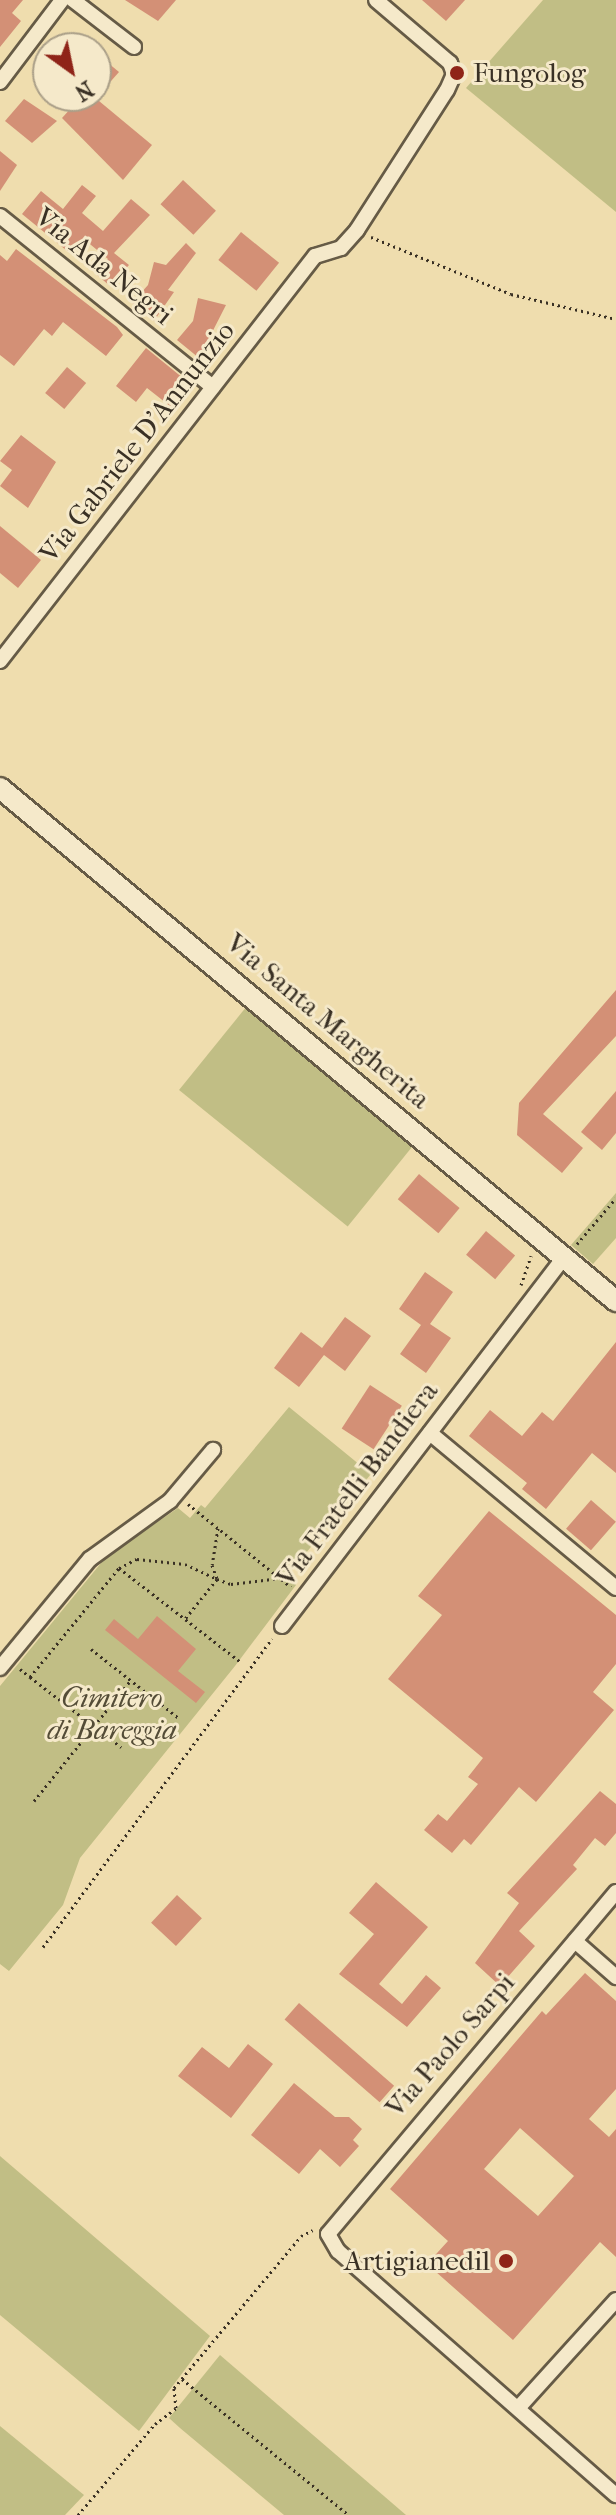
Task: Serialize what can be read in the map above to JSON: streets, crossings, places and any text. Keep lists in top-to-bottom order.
{
  "streets": {
    "street": [
      "Via Ada Negri",
      "Via Gabriele D'Annunzio",
      "Via Santa Margherita",
      "Via Fratelli Bandiera",
      "Via Paolo Sarpi"
    ]
  },
  "crossings": [
    ["Via Ada Negri", "Via Gabriele D'Annunzio"],
    ["Via Santa Margherita", "Via Fratelli Bandiera"]
  ],
  "parks": ["Cimitero di Bareggia"],
  "places": ["Fungolog", "Artigianedil"],
  "north": "bottom right"
}
